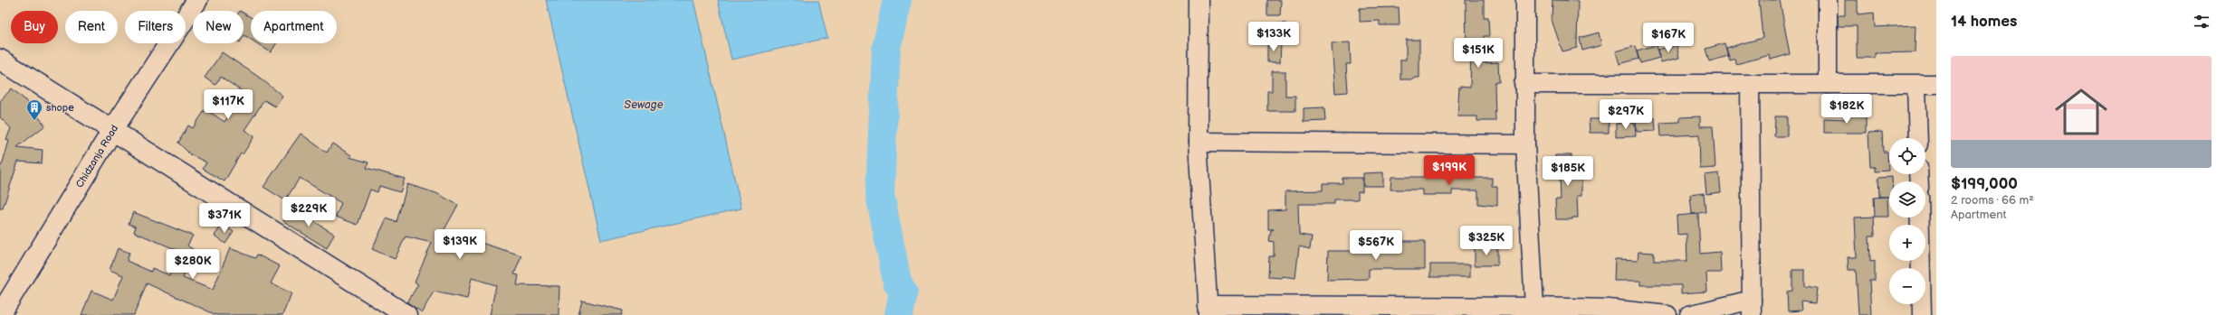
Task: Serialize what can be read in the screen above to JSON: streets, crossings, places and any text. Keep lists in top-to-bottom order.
{
  "streets": {
    "street": ["Chidzanja Road"]
  },
  "water": ["Sewage"],
  "places": {
    "building": ["shope"]
  },
  "page": {
    "heading": "14 homes",
    "chip": [
      "Buy",
      "Rent",
      "Filters",
      "New",
      "Apartment"
    ],
    "price": [
      "$133K",
      "$167K",
      "$151K",
      "$117K",
      "$182K",
      "$297K",
      "$199K",
      "$185K",
      "$229K",
      "$371K",
      "$325K",
      "$139K",
      "$567K",
      "$280K"
    ],
    "list": [
      {
        "name": "$199,000",
        "note": "2 rooms · 66 m² · Apartment"
      }
    ],
    "map_buttons": ["+", "−"]
  }
}
